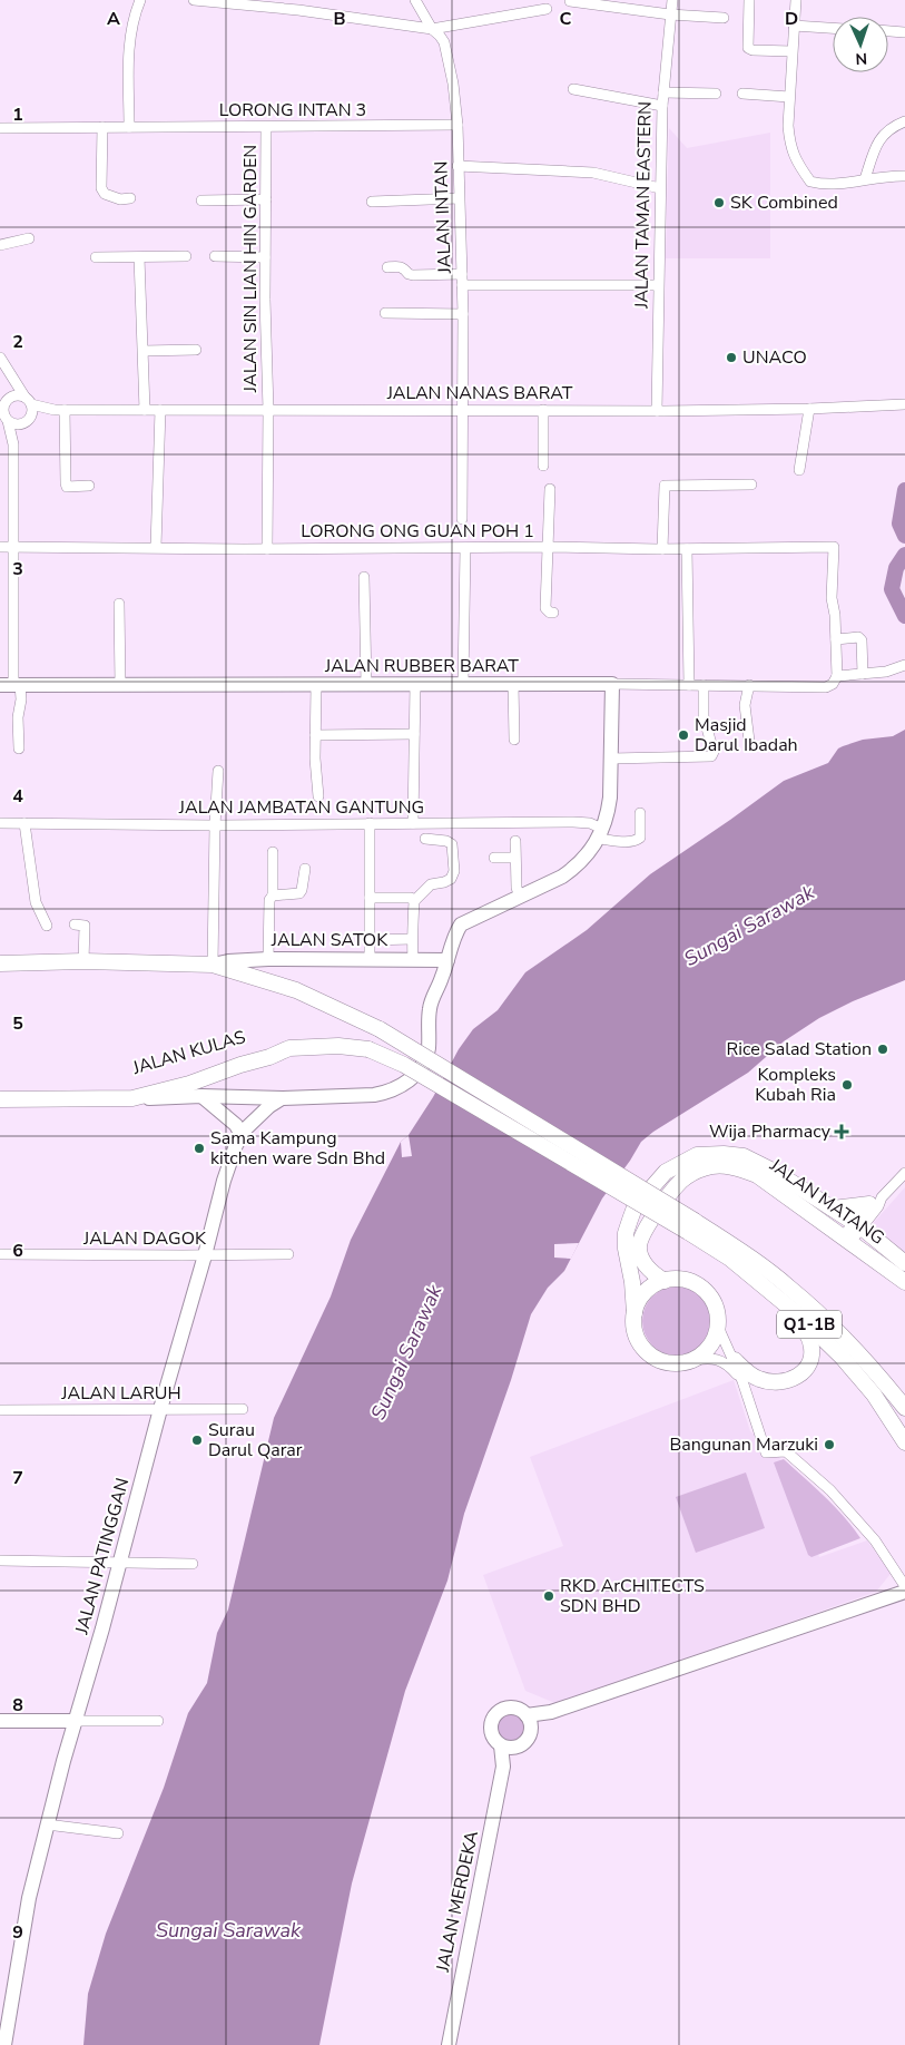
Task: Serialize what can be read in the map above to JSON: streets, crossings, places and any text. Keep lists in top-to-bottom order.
{
  "streets": {
    "main road": [
      "JALAN RUBBER BARAT",
      "JALAN SATOK",
      "JALAN KULAS",
      "JALAN MATANG",
      "Q1-1B",
      "JALAN PATINGGAN",
      "JALAN MERDEKA"
    ],
    "street": [
      "LORONG INTAN 3",
      "JALAN TAMAN EASTERN",
      "JALAN INTAN",
      "JALAN SIN LIAN HIN GARDEN",
      "JALAN NANAS BARAT",
      "LORONG ONG GUAN POH 1",
      "JALAN JAMBATAN GANTUNG",
      "JALAN DAGOK",
      "JALAN LARUH"
    ]
  },
  "crossings": [
    ["LORONG INTAN 3", "JALAN INTAN"],
    ["LORONG INTAN 3", "JALAN SIN LIAN HIN GARDEN"],
    ["JALAN TAMAN EASTERN", "JALAN NANAS BARAT"],
    ["JALAN INTAN", "JALAN NANAS BARAT"],
    ["JALAN SIN LIAN HIN GARDEN", "JALAN NANAS BARAT"],
    ["JALAN SIN LIAN HIN GARDEN", "LORONG ONG GUAN POH 1"],
    ["JALAN JAMBATAN GANTUNG", "JALAN KULAS"],
    ["JALAN SATOK", "JALAN KULAS"],
    ["JALAN SATOK", "Q1-1B"],
    ["JALAN KULAS", "Q1-1B"],
    ["JALAN KULAS", "JALAN PATINGGAN"],
    ["JALAN DAGOK", "JALAN PATINGGAN"],
    ["JALAN LARUH", "JALAN PATINGGAN"]
  ],
  "water": ["Sungai Sarawak"],
  "places": {
    "other": [
      "SK Combined",
      "UNACO",
      "Masjid Darul Ibadah",
      "Rice Salad Station",
      "Kompleks Kubah Ria",
      "Sama Kampung kitchen ware Sdn Bhd",
      "Surau Darul Qarar",
      "Bangunan Marzuki",
      "RKD ArCHITECTS SDN BHD"
    ],
    "health": ["Wija Pharmacy"]
  },
  "north": "bottom",
  "grid": {
    "columns": [
      "A",
      "B",
      "C",
      "D"
    ],
    "rows": [
      "1",
      "2",
      "3",
      "4",
      "5",
      "6",
      "7",
      "8",
      "9"
    ]
  }
}
